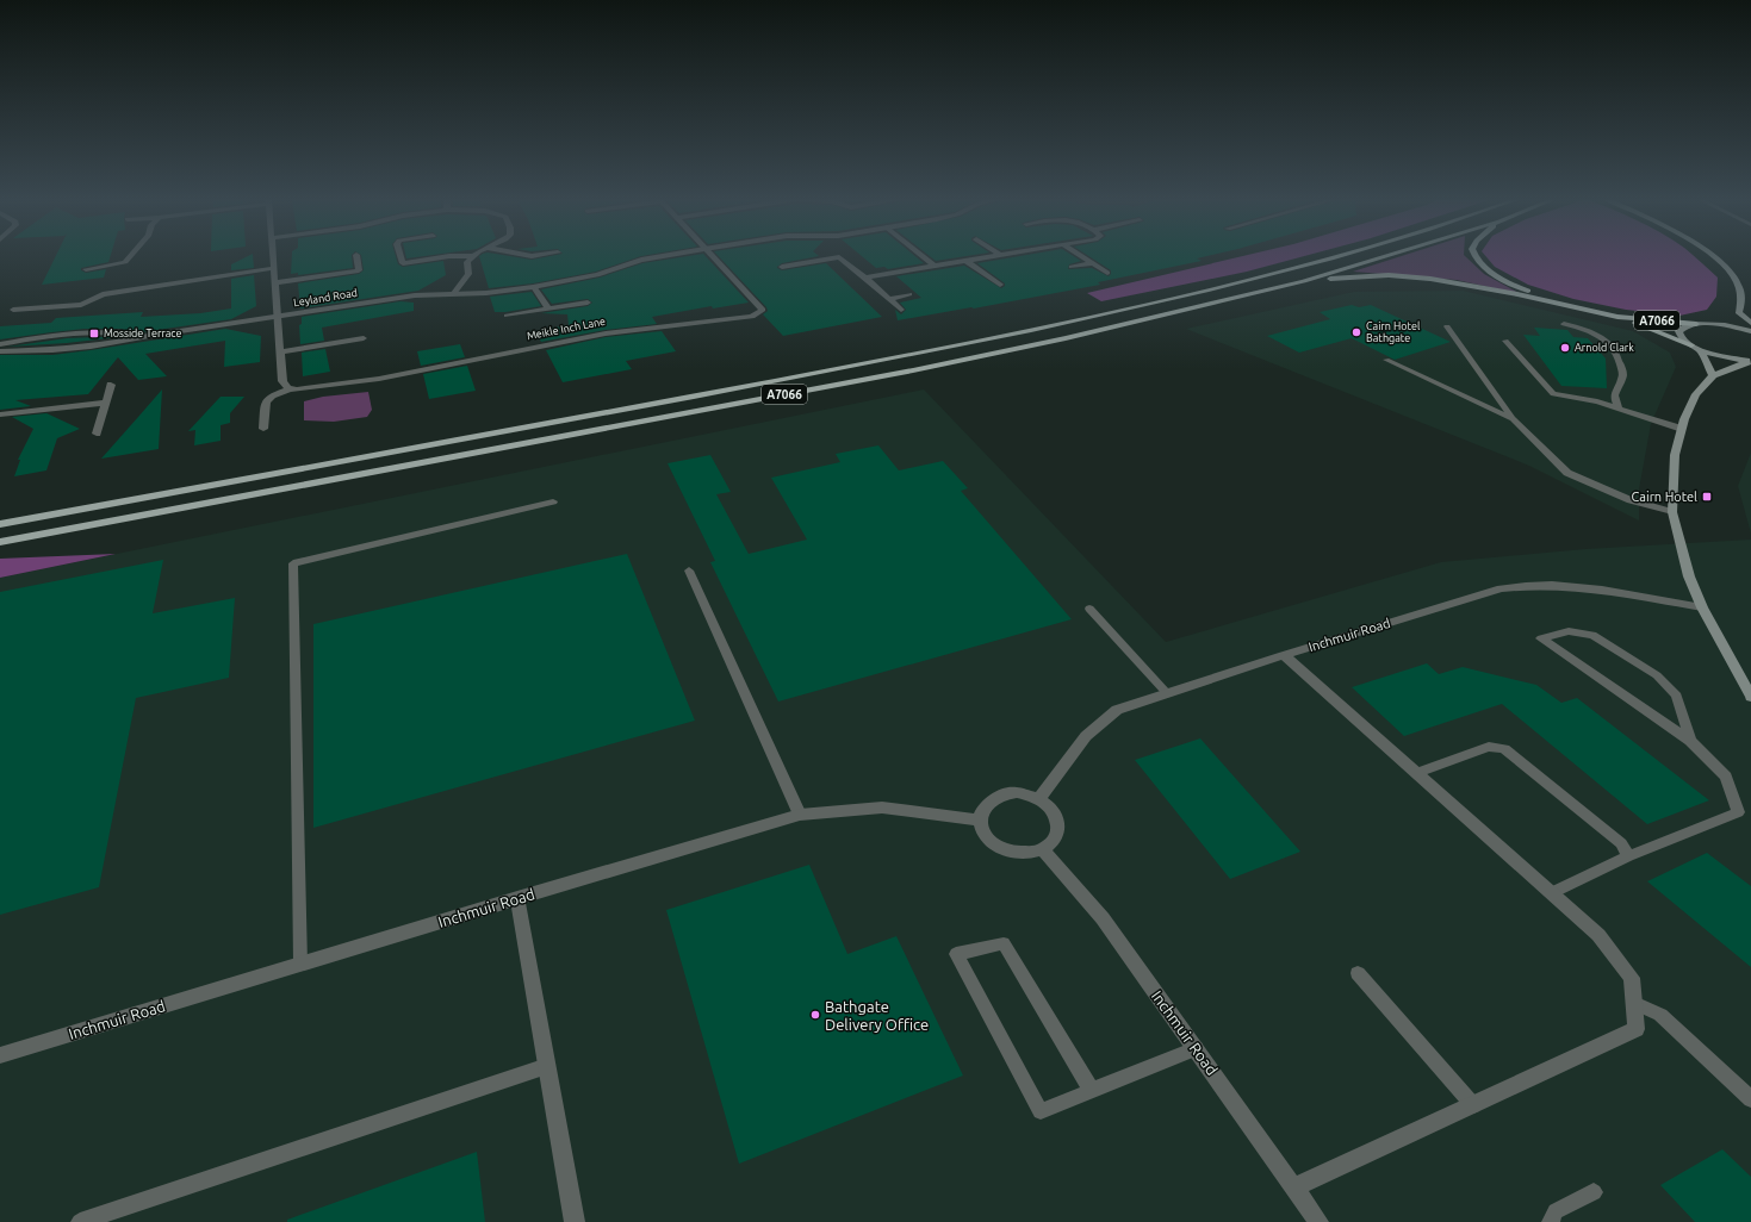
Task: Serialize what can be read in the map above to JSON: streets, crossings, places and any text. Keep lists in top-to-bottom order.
{
  "streets": {
    "main road": ["A7066"],
    "street": ["Leyland Road", "Meikle Inch Lane", "Inchmuir Road"]
  },
  "places": {
    "other": ["Cairn Hotel Bathgate", "Arnold Clark", "Bathgate Delivery Office"],
    "transit": ["Mosside Terrace", "Cairn Hotel"]
  }
}
